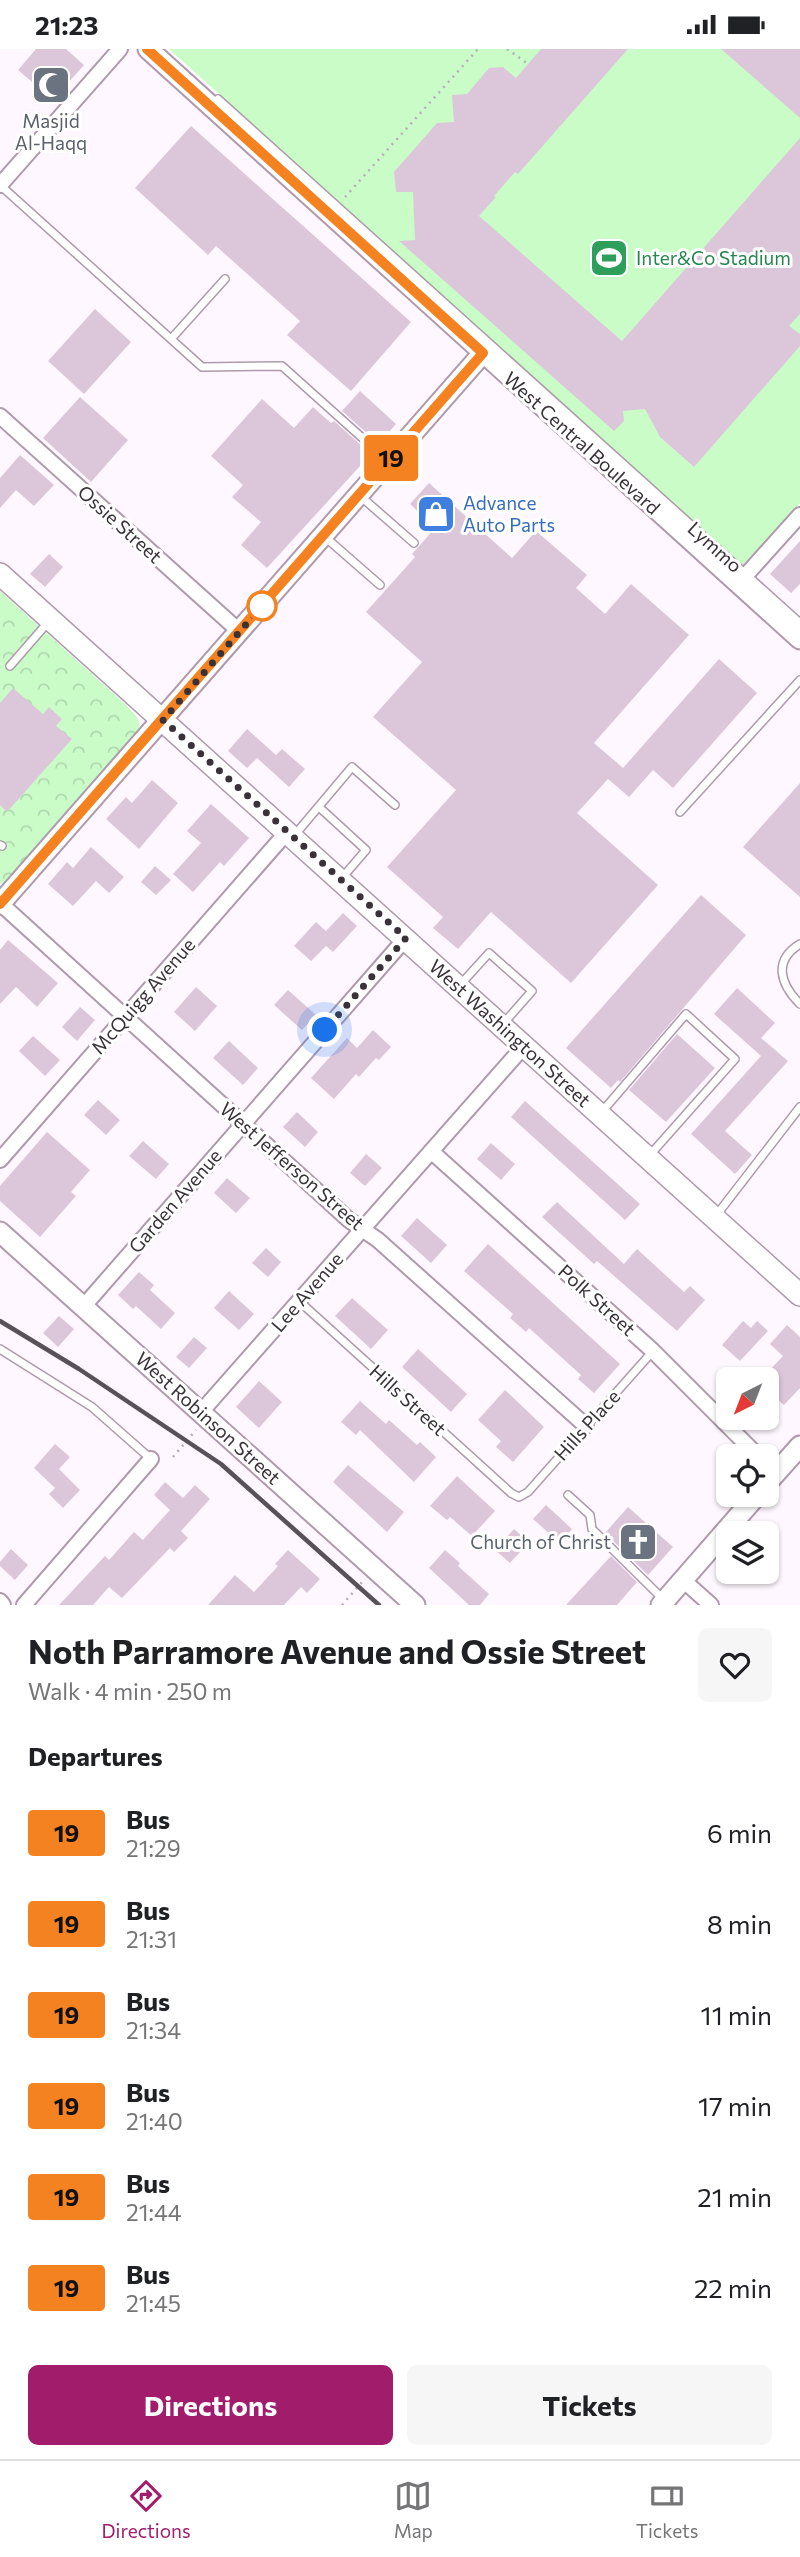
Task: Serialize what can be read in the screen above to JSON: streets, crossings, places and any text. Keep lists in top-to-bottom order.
{
  "streets": {
    "main road": ["West Washington Street"],
    "street": [
      "West Central Boulevard",
      "Ossie Street",
      "McQuigg Avenue",
      "West Jefferson Street",
      "Garden Avenue",
      "Lee Avenue",
      "Polk Street",
      "West Robinson Street"
    ],
    "lane": ["Lymmo", "Hills Street", "Hills Place"]
  },
  "crossings": [
    ["West Central Boulevard", "Lymmo"],
    ["McQuigg Avenue", "West Washington Street"],
    ["McQuigg Avenue", "West Jefferson Street"],
    ["West Washington Street", "Garden Avenue"],
    ["West Washington Street", "Lee Avenue"],
    ["West Jefferson Street", "Garden Avenue"],
    ["West Jefferson Street", "Lee Avenue"],
    ["West Jefferson Street", "Hills Place"],
    ["Garden Avenue", "West Robinson Street"],
    ["Lee Avenue", "Polk Street"],
    ["Lee Avenue", "Hills Street"],
    ["Lee Avenue", "West Robinson Street"],
    ["Polk Street", "Hills Place"],
    ["Hills Street", "Hills Place"]
  ],
  "places": {
    "mosque": ["Masjid Al-Haqq"],
    "sports": ["Inter&Co Stadium"],
    "shop": ["Advance Auto Parts"],
    "church": ["Church of Christ"]
  },
  "lines": ["bus line 19"],
  "north": "bottom left",
  "page": {
    "status": "21:23",
    "on_map": "19",
    "heading": [
      ["Noth Parramore Avenue and Ossie Street", "Walk · 4 min · 250 m"],
      "Departures"
    ],
    "list": [
      {
        "mark": "19",
        "name": "Bus",
        "note": "21:29",
        "value": "6 min"
      },
      {
        "mark": "19",
        "name": "Bus",
        "note": "21:31",
        "value": "8 min"
      },
      {
        "mark": "19",
        "name": "Bus",
        "note": "21:34",
        "value": "11 min"
      },
      {
        "mark": "19",
        "name": "Bus",
        "note": "21:40",
        "value": "17 min"
      },
      {
        "mark": "19",
        "name": "Bus",
        "note": "21:44",
        "value": "21 min"
      },
      {
        "mark": "19",
        "name": "Bus",
        "note": "21:45",
        "value": "22 min"
      }
    ],
    "buttons": ["Directions", "Tickets"],
    "tabs": ["Directions", "Map", "Tickets"]
  }
}
